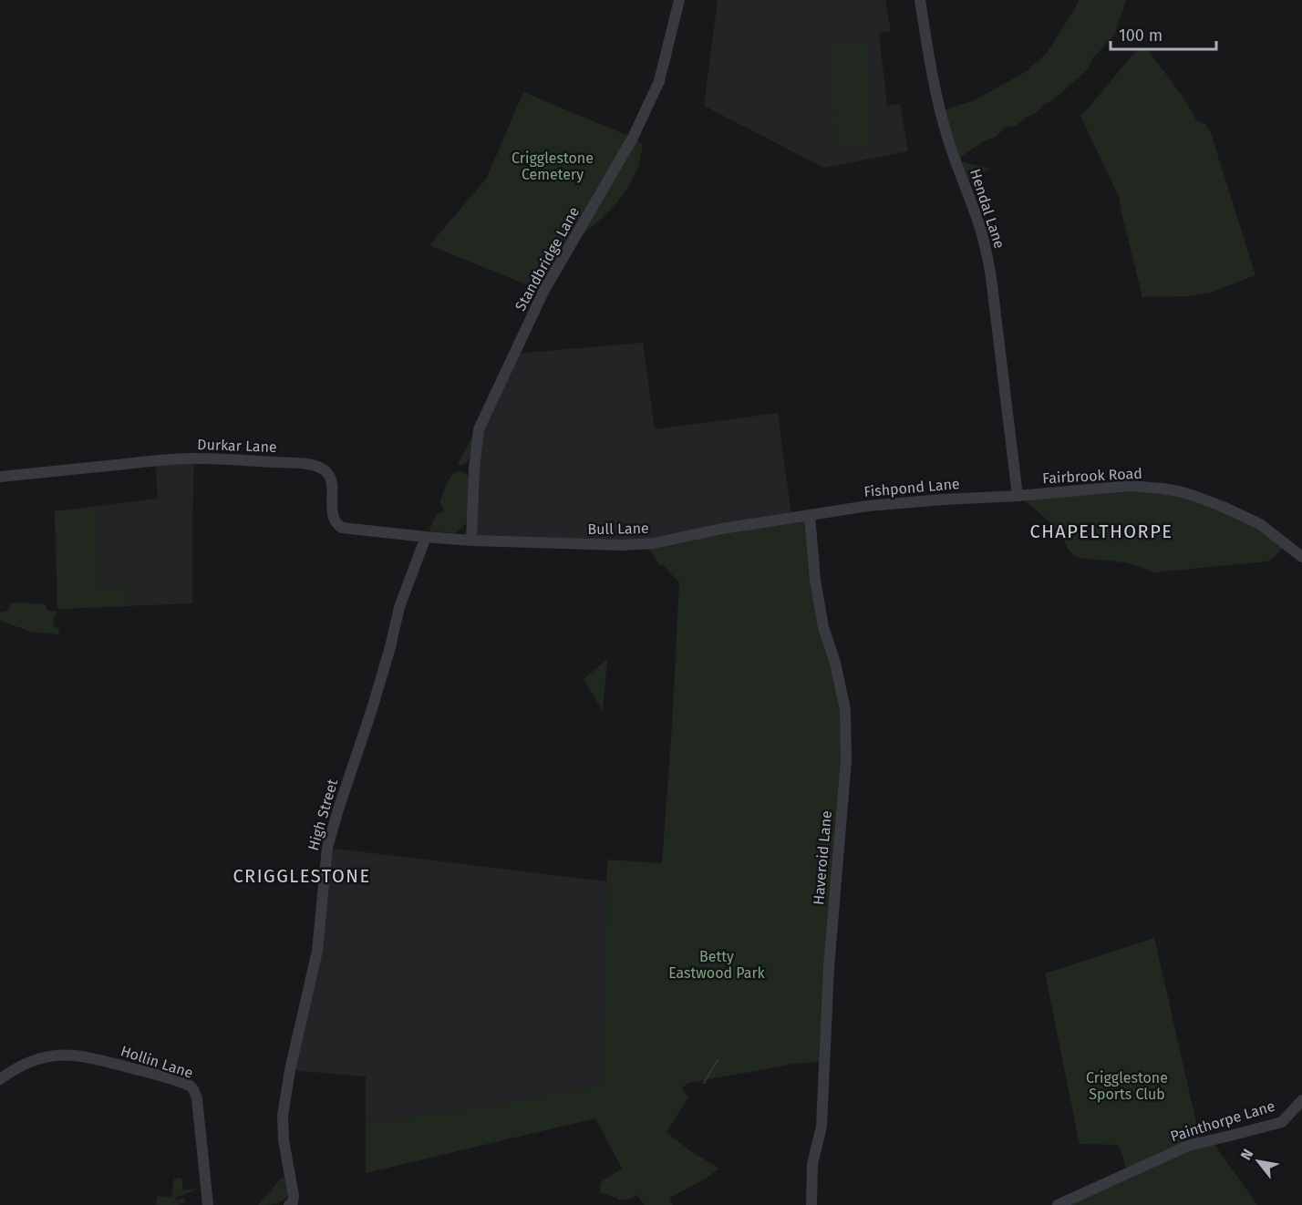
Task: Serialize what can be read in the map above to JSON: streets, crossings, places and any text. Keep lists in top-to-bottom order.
{
  "streets": {
    "street": [
      "Hendal Lane",
      "Standbridge Lane",
      "Durkar Lane",
      "Fairbrook Road",
      "Fishpond Lane",
      "Bull Lane",
      "High Street",
      "Haveroid Lane",
      "Hollin Lane",
      "Painthorpe Lane"
    ]
  },
  "crossings": [
    ["Hendal Lane", "Fairbrook Road"],
    ["Hendal Lane", "Fishpond Lane"],
    ["Standbridge Lane", "Bull Lane"],
    ["Durkar Lane", "Bull Lane"],
    ["Durkar Lane", "High Street"],
    ["Fairbrook Road", "Fishpond Lane"],
    ["Fishpond Lane", "Bull Lane"],
    ["Fishpond Lane", "Haveroid Lane"],
    ["Bull Lane", "High Street"],
    ["Bull Lane", "Haveroid Lane"]
  ],
  "districts": ["CHAPELTHORPE", "CRIGGLESTONE"],
  "parks": ["Crigglestone Cemetery", "Betty Eastwood Park", "Crigglestone Sports Club"],
  "scale_bar": "100 m",
  "north": "top left"
}
